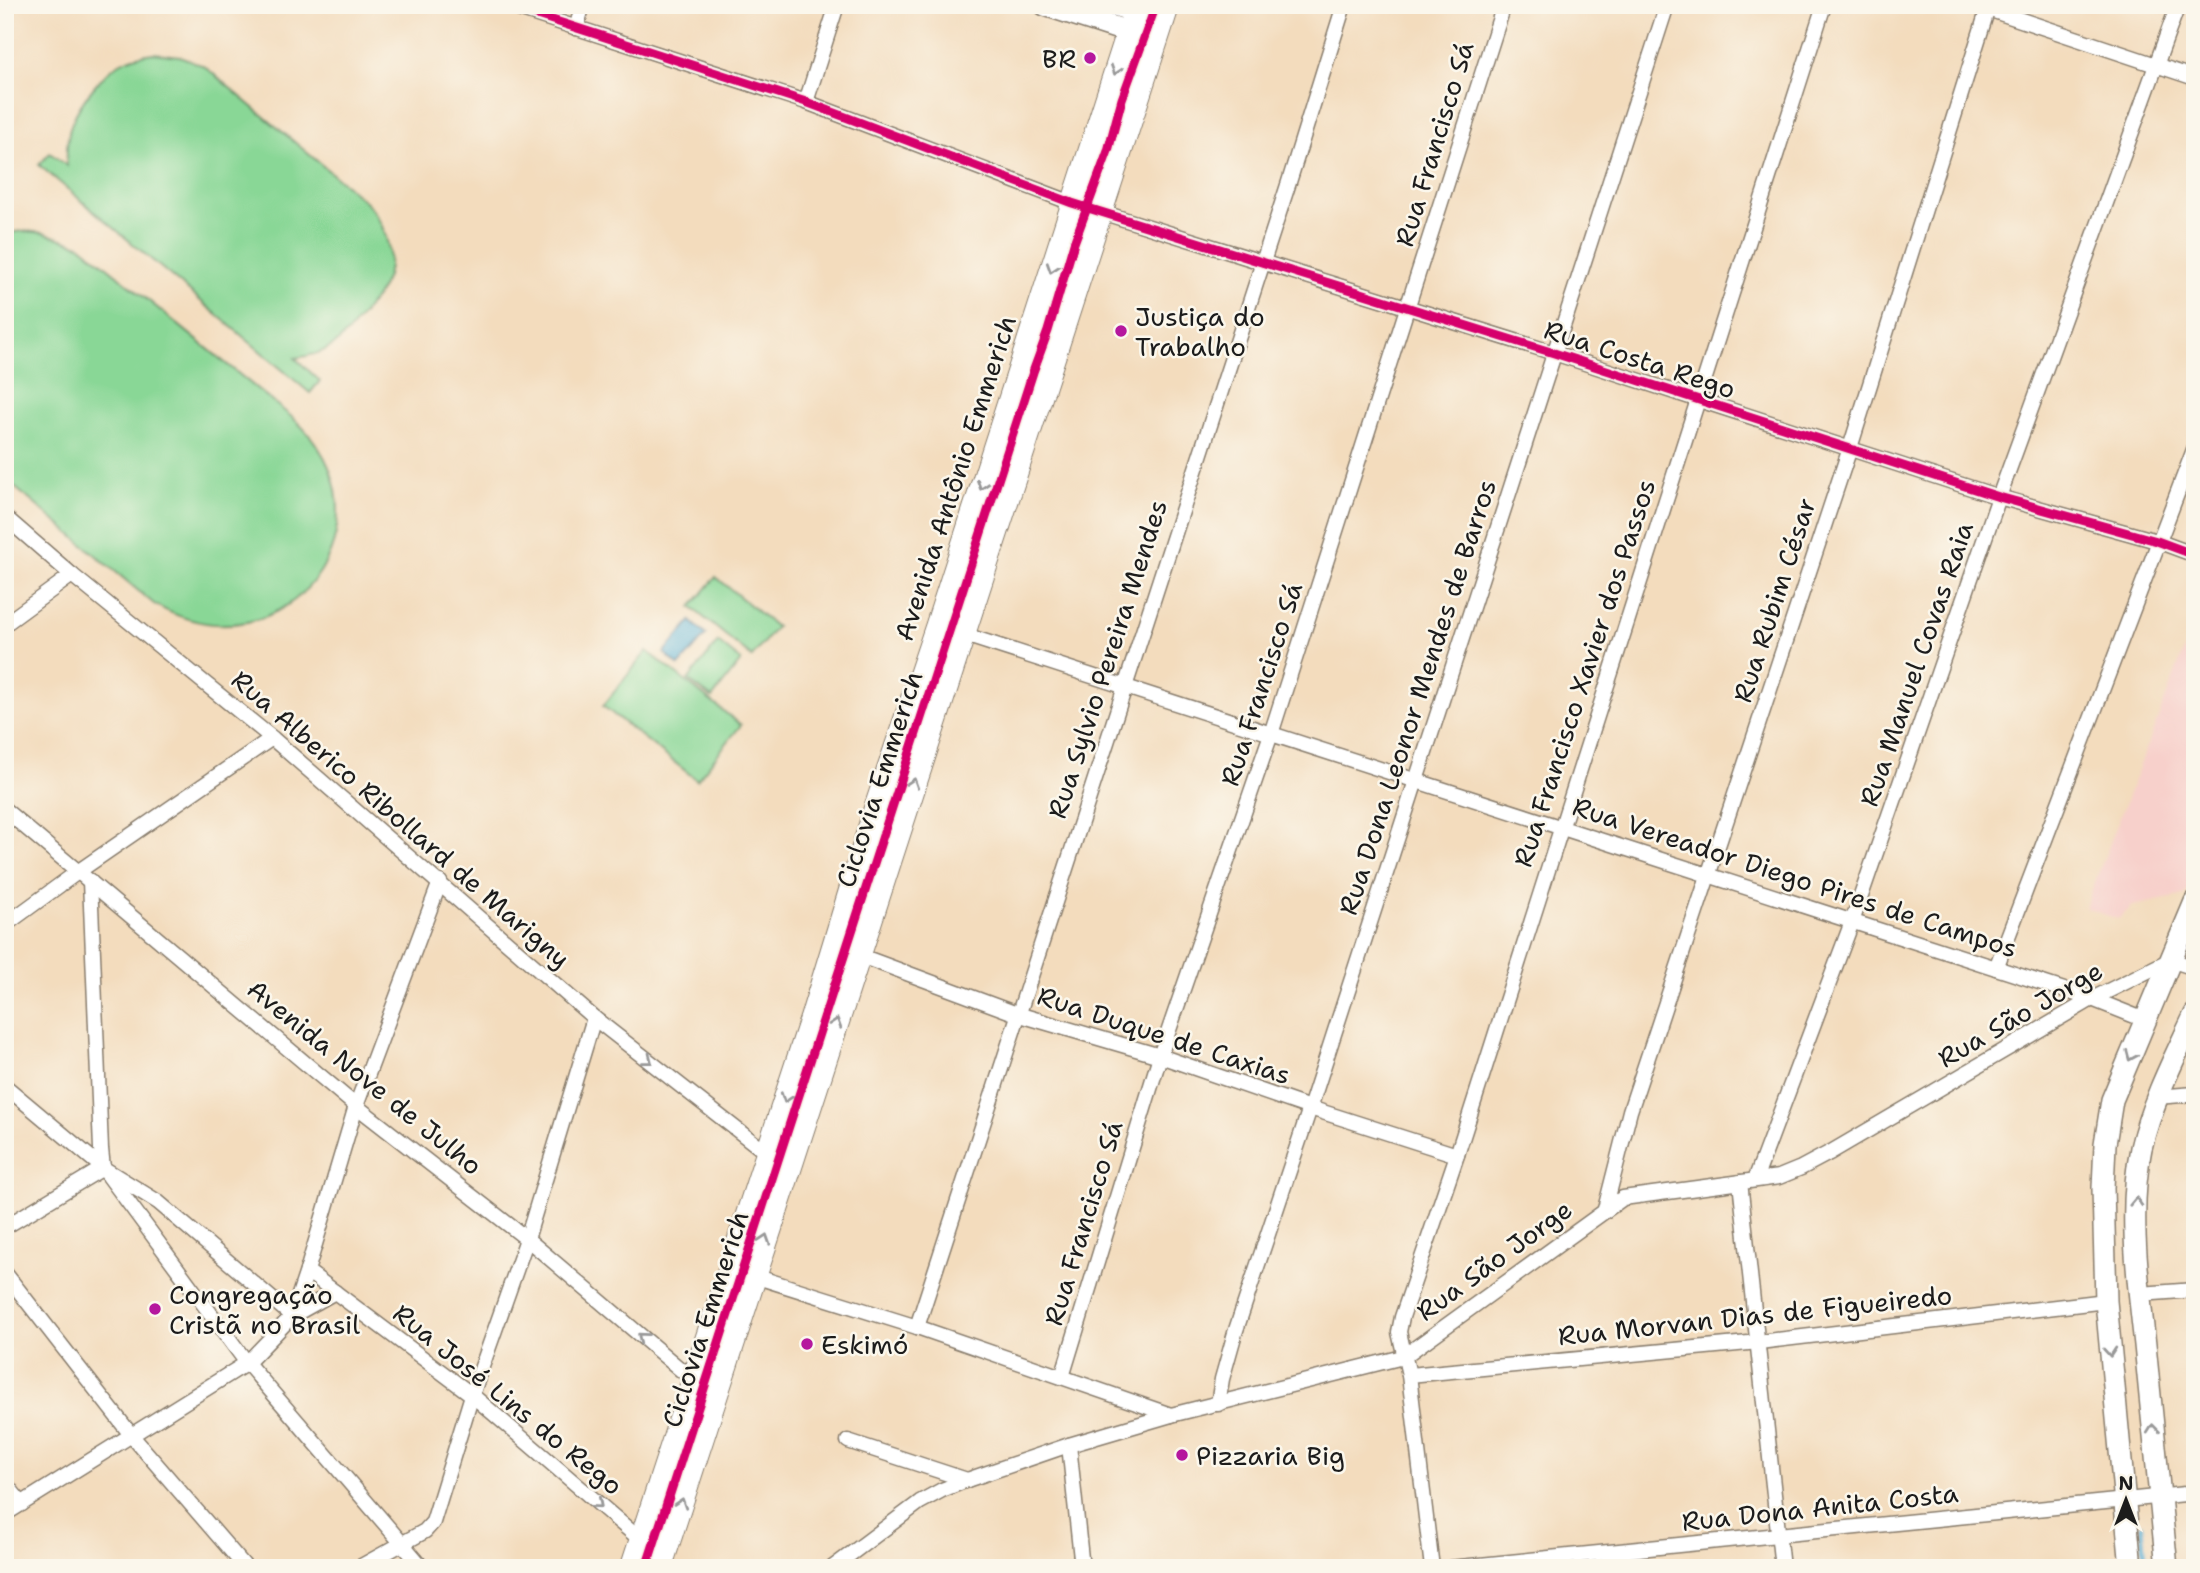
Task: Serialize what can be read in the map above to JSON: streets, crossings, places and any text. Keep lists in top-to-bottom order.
{
  "streets": {
    "main road": ["Avenida Antônio Emmerich"],
    "street": [
      "Rua Francisco Sá",
      "Rua Costa Rego",
      "Rua Rubim César",
      "Rua Sylvio Pereira Mendes",
      "Rua Manuel Covas Raia",
      "Rua Francisco Xavier dos Passos",
      "Rua Dona Leonor Mendes de Barros",
      "Rua Alberico Ribollard de Marigny",
      "Rua Vereador Diego Pires de Campos",
      "Rua São Jorge",
      "Rua Duque de Caxias",
      "Avenida Nove de Julho",
      "Rua Morvan Dias de Figueiredo",
      "Rua José Lins do Rego",
      "Rua Dona Anita Costa"
    ],
    "cycle path": ["Ciclovia Emmerich"]
  },
  "crossings": [
    ["Rua Francisco Sá", "Rua Costa Rego"],
    ["Rua Francisco Sá", "Rua Vereador Diego Pires de Campos"],
    ["Rua Francisco Sá", "Rua Duque de Caxias"],
    ["Rua Costa Rego", "Avenida Antônio Emmerich"],
    ["Rua Costa Rego", "Rua Rubim César"],
    ["Rua Costa Rego", "Rua Sylvio Pereira Mendes"],
    ["Rua Costa Rego", "Rua Manuel Covas Raia"],
    ["Rua Costa Rego", "Rua Francisco Xavier dos Passos"],
    ["Rua Costa Rego", "Rua Dona Leonor Mendes de Barros"],
    ["Avenida Antônio Emmerich", "Rua Alberico Ribollard de Marigny"],
    ["Avenida Antônio Emmerich", "Rua Vereador Diego Pires de Campos"],
    ["Avenida Antônio Emmerich", "Rua Duque de Caxias"],
    ["Avenida Antônio Emmerich", "Avenida Nove de Julho"],
    ["Avenida Antônio Emmerich", "Rua José Lins do Rego"],
    ["Rua Rubim César", "Rua Vereador Diego Pires de Campos"],
    ["Rua Rubim César", "Rua São Jorge"],
    ["Rua Sylvio Pereira Mendes", "Rua Vereador Diego Pires de Campos"],
    ["Rua Sylvio Pereira Mendes", "Rua Duque de Caxias"],
    ["Rua Manuel Covas Raia", "Rua Vereador Diego Pires de Campos"],
    ["Rua Manuel Covas Raia", "Rua São Jorge"],
    ["Rua Francisco Xavier dos Passos", "Rua Vereador Diego Pires de Campos"],
    ["Rua Francisco Xavier dos Passos", "Rua São Jorge"],
    ["Rua Francisco Xavier dos Passos", "Rua Duque de Caxias"],
    ["Rua Francisco Xavier dos Passos", "Rua Morvan Dias de Figueiredo"],
    ["Rua Dona Leonor Mendes de Barros", "Rua Vereador Diego Pires de Campos"],
    ["Rua Dona Leonor Mendes de Barros", "Rua São Jorge"],
    ["Rua Dona Leonor Mendes de Barros", "Rua Duque de Caxias"],
    ["Rua Vereador Diego Pires de Campos", "Rua São Jorge"]
  ],
  "one_way": ["Rua José Lins do Rego"],
  "places": [
    "BR",
    "Justiça do Trabalho",
    "Congregação Cristã no Brasil",
    "Eskimó",
    "Pizzaria Big"
  ],
  "north": "top"
}
